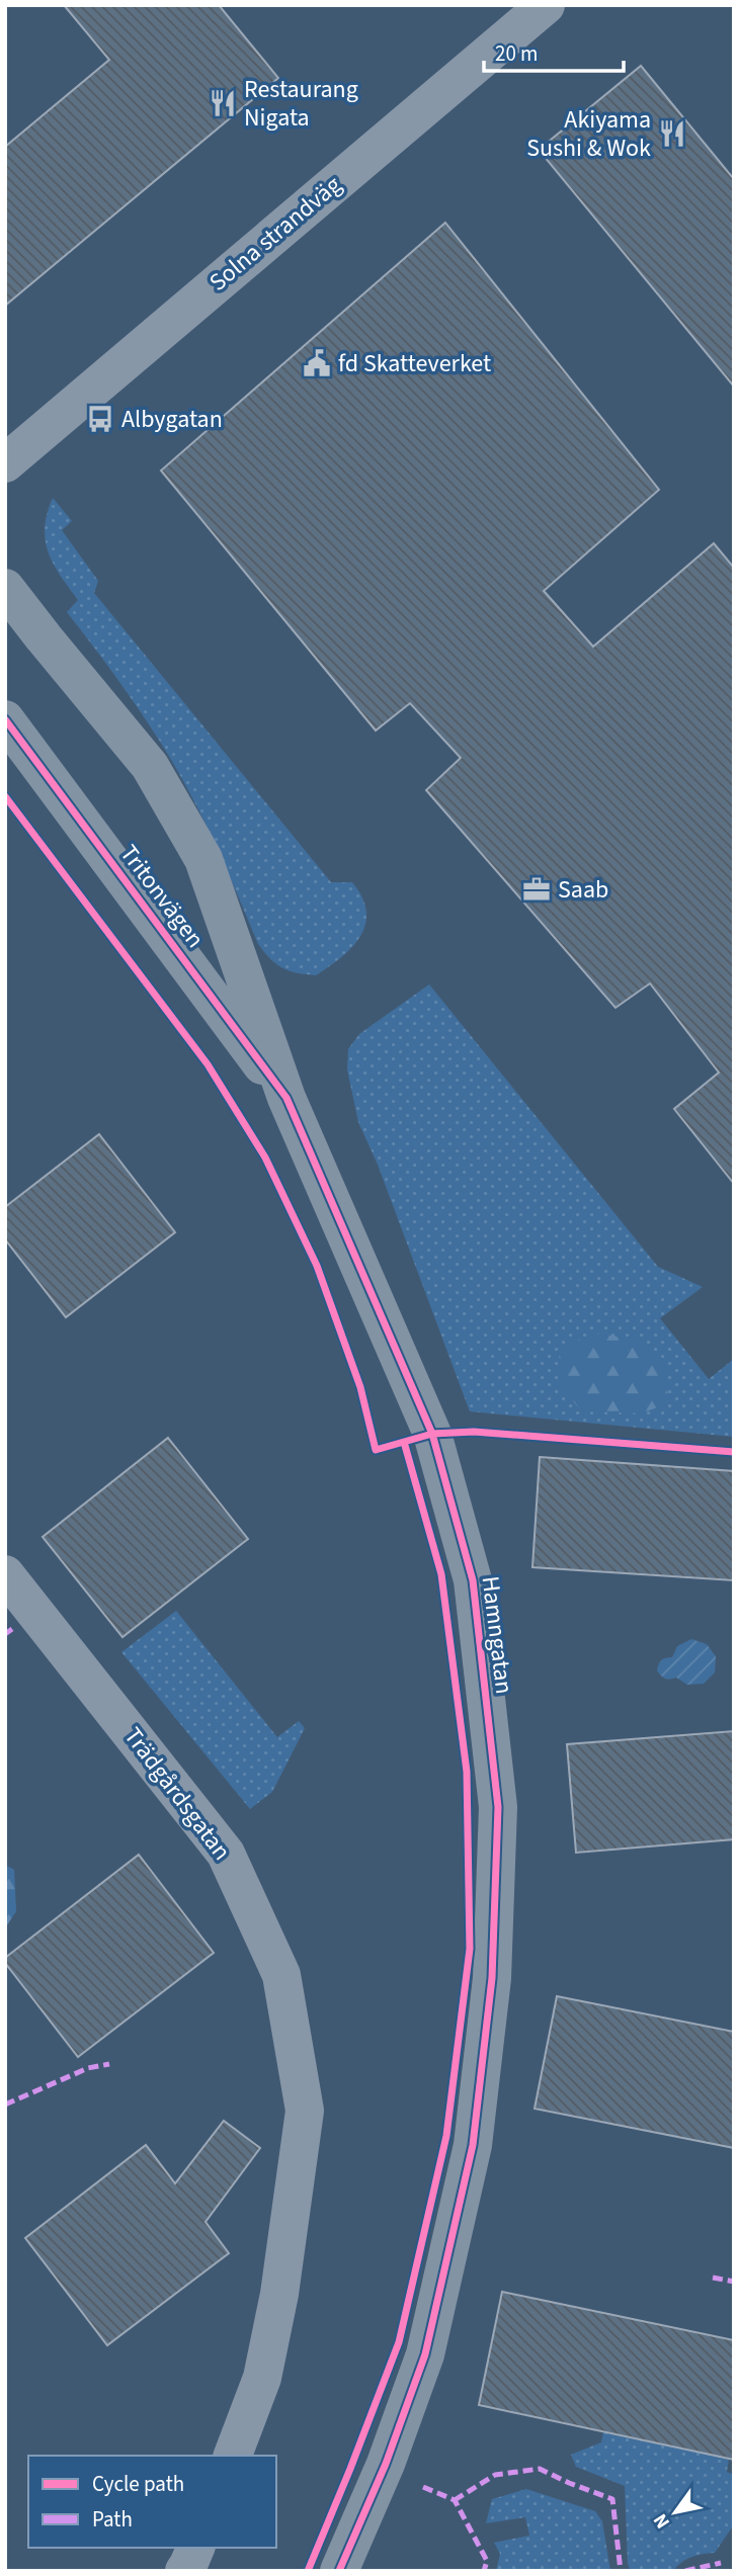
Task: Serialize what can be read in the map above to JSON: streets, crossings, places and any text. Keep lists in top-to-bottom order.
{
  "streets": {
    "street": [
      "Solna strandväg",
      "Tritonvägen",
      "Hamngatan",
      "Trädgårdsgatan"
    ]
  },
  "crossings": [
    ["Tritonvägen", "Hamngatan"]
  ],
  "places": {
    "restaurant": ["Restaurang Nigata", "Akiyama Sushi & Wok"],
    "public building": ["fd Skatteverket"],
    "bus stop": ["Albygatan"],
    "office": ["Saab"]
  },
  "legend": ["Cycle path", "Path"],
  "scale_bar": "20 m",
  "north": "bottom left"
}
